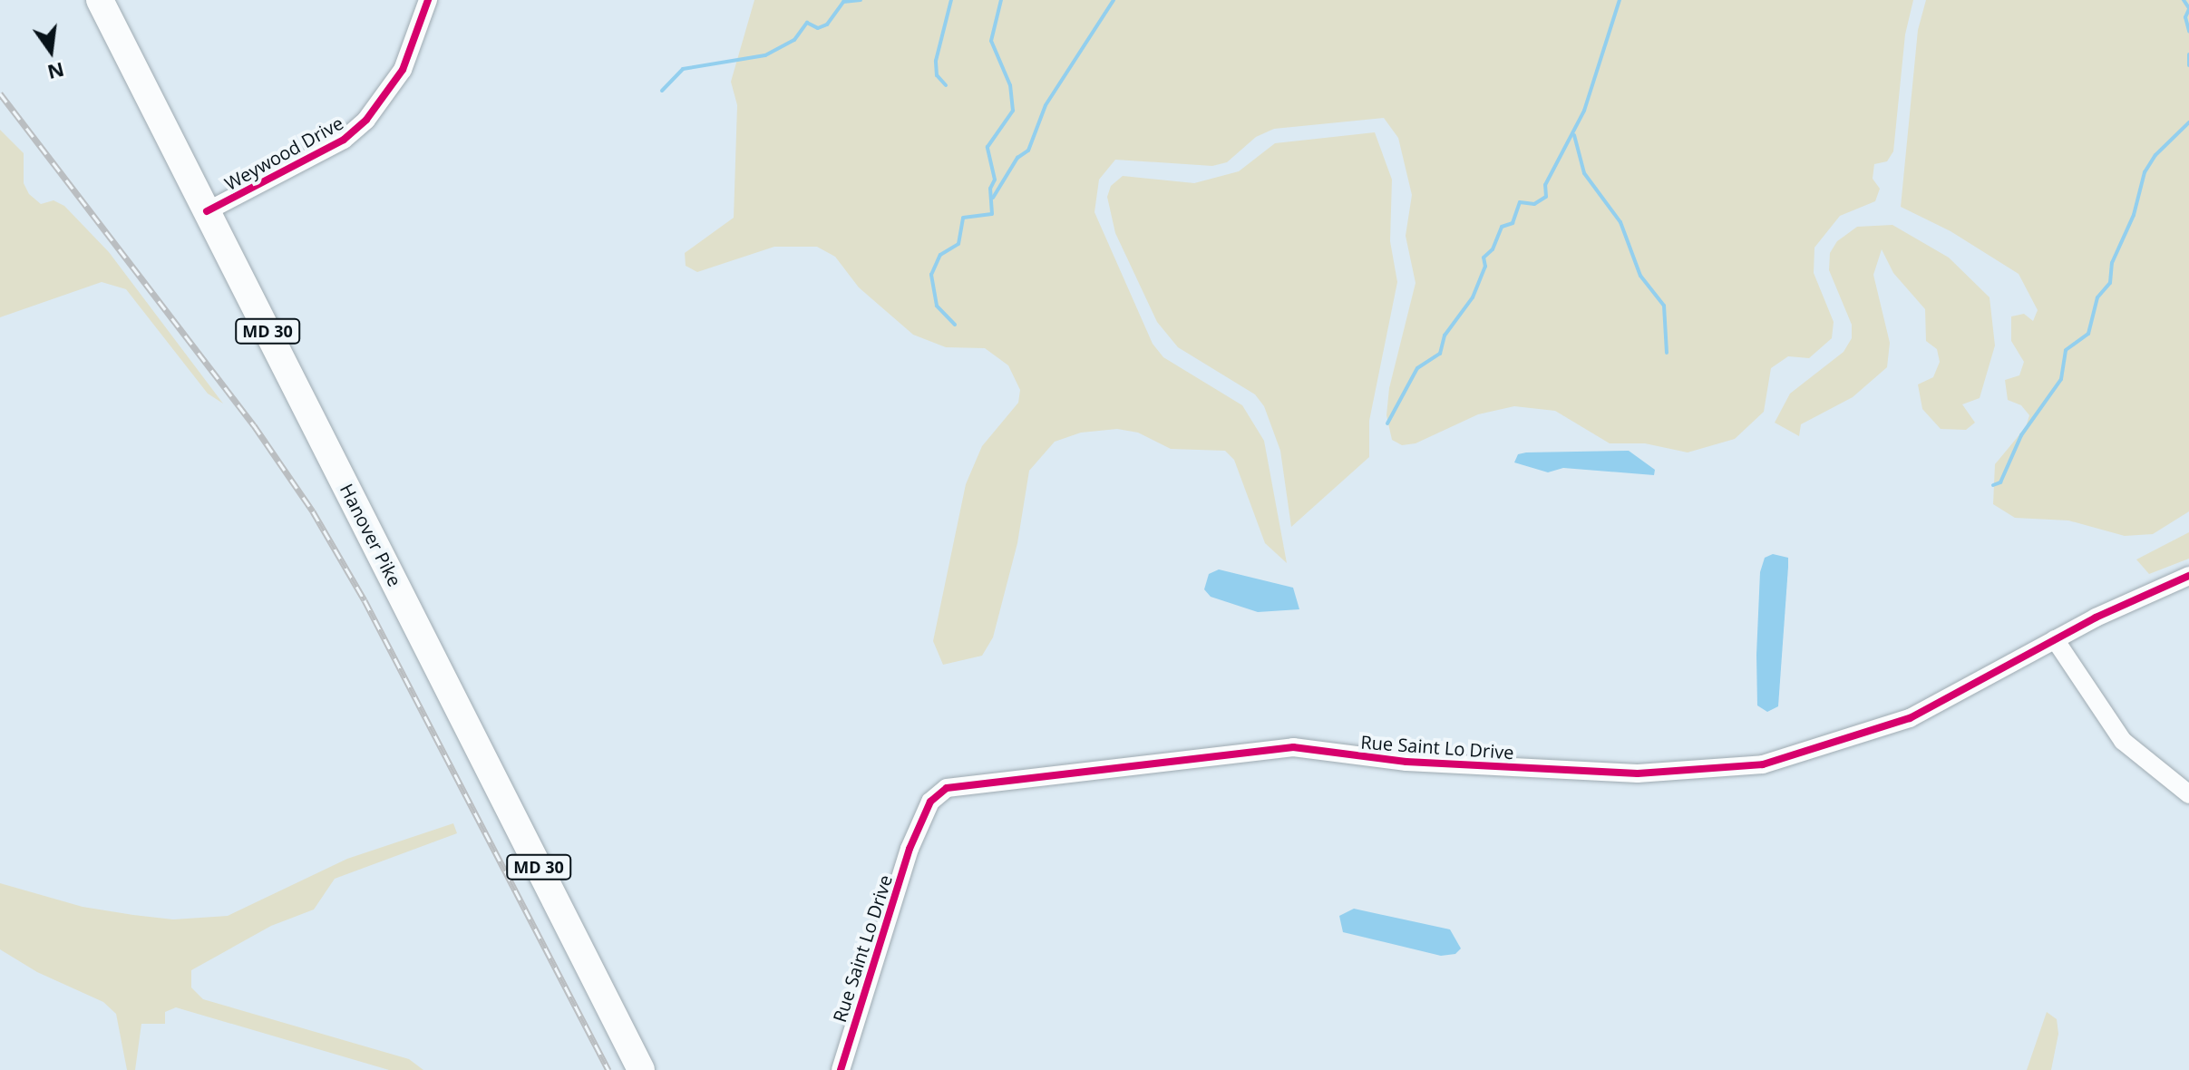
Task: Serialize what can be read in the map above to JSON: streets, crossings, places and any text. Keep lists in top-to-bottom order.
{
  "streets": {
    "highway": ["MD 30", "Hanover Pike"],
    "street": ["Weywood Drive", "Rue Saint Lo Drive"]
  },
  "crossings": [
    ["Weywood Drive", "Hanover Pike"]
  ],
  "north": "bottom"
}
